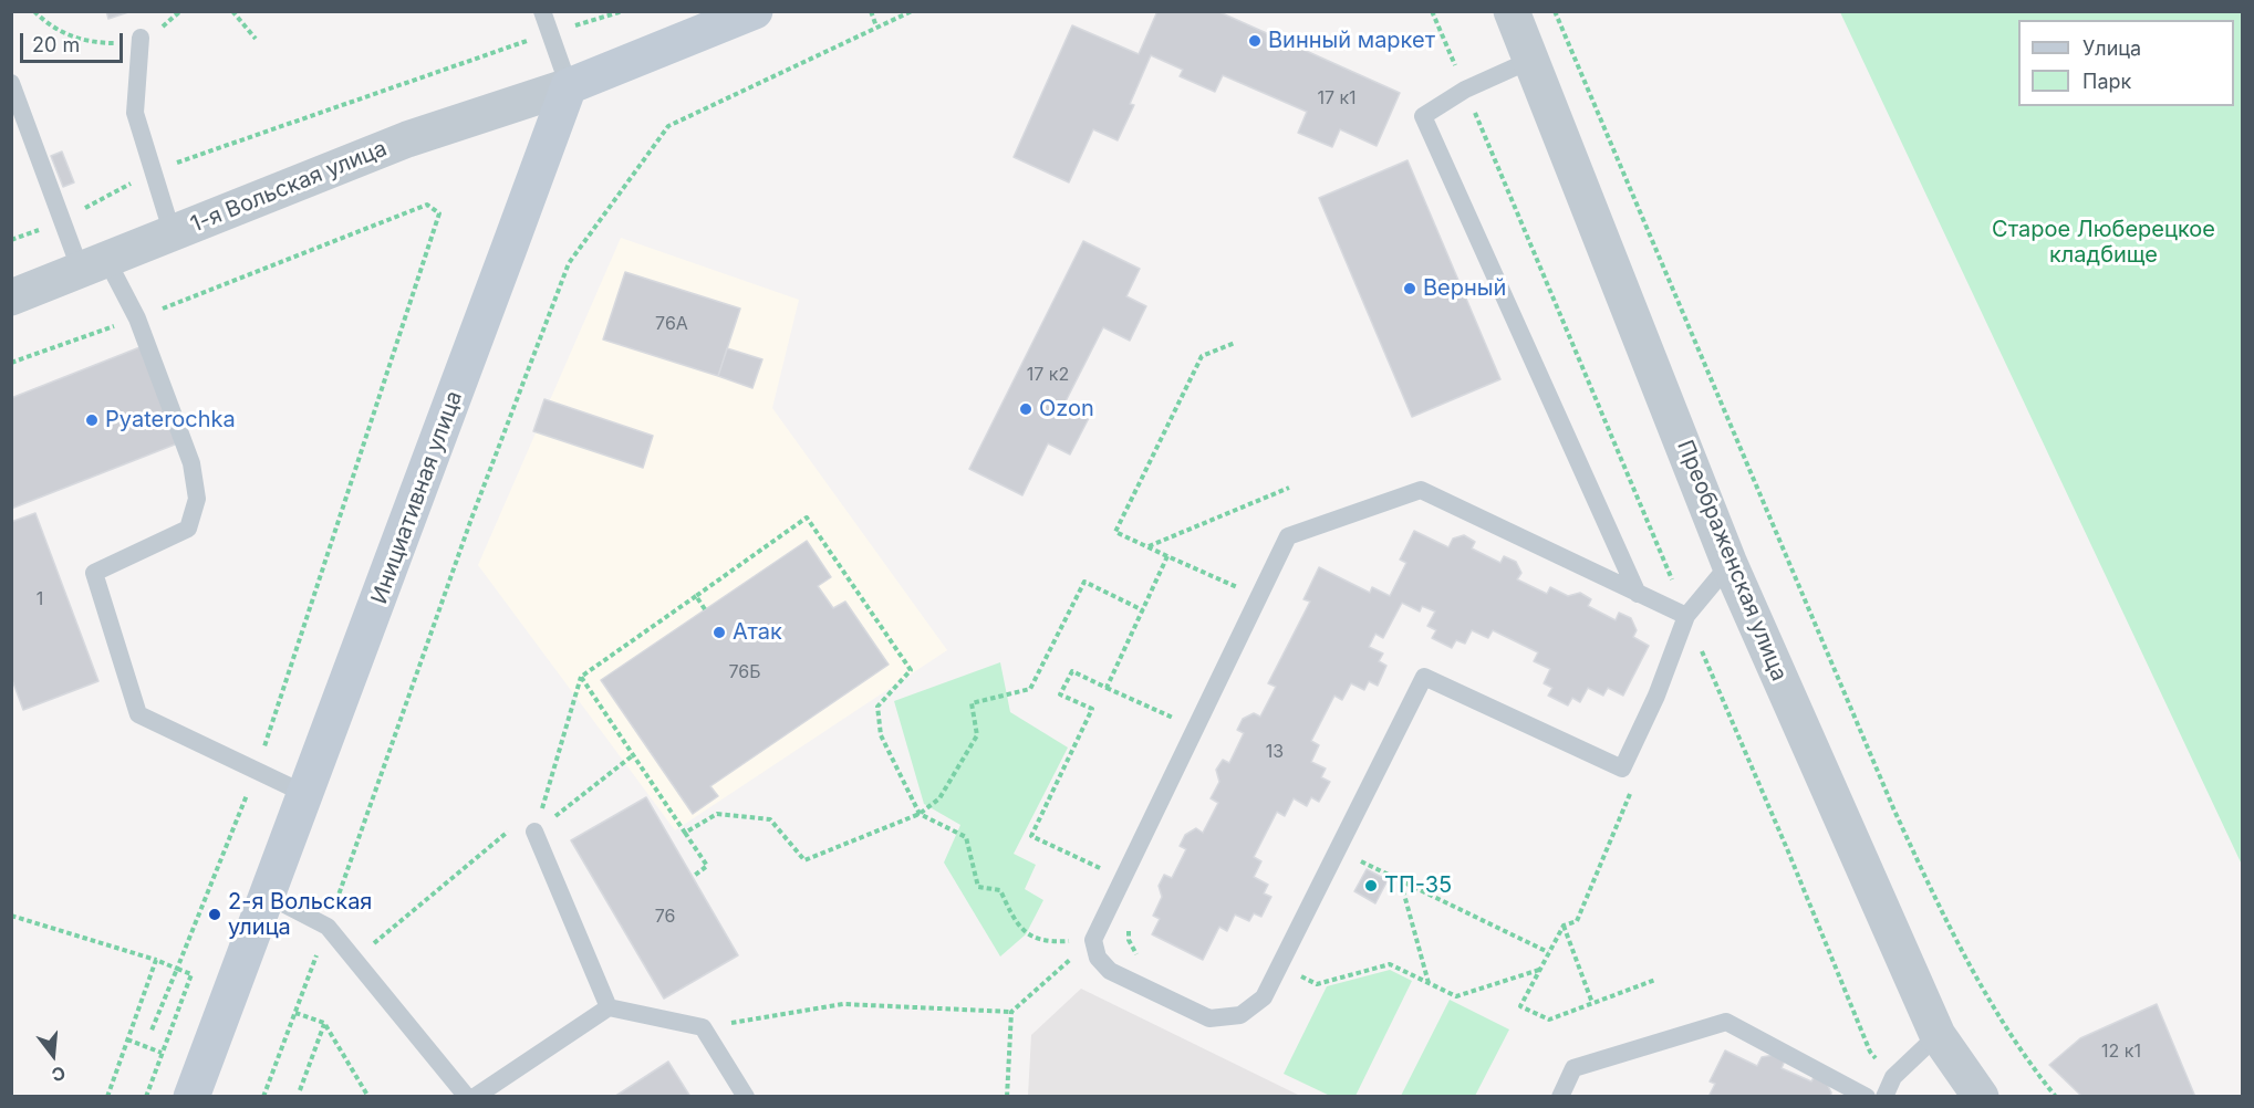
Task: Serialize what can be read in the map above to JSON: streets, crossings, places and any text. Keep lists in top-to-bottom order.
{
  "streets": {
    "main road": ["Инициативная улица"],
    "street": ["1-я Вольская улица", "Преображенская улица"]
  },
  "crossings": [
    ["1-я Вольская улица", "Инициативная улица"]
  ],
  "parks": ["Старое Люберецкое кладбище"],
  "places": [
    "Винный маркет",
    "Верный",
    "Ozon",
    "Pyaterochka",
    "Атак",
    "ТП-35",
    "2-я Вольская улица"
  ],
  "house_numbers": [
    "17 к1",
    "76А",
    "17 к2",
    "1",
    "76Б",
    "13",
    "76",
    "12 к1"
  ],
  "legend": ["Улица", "Парк"],
  "scale_bar": "20 m",
  "north": "bottom"
}
